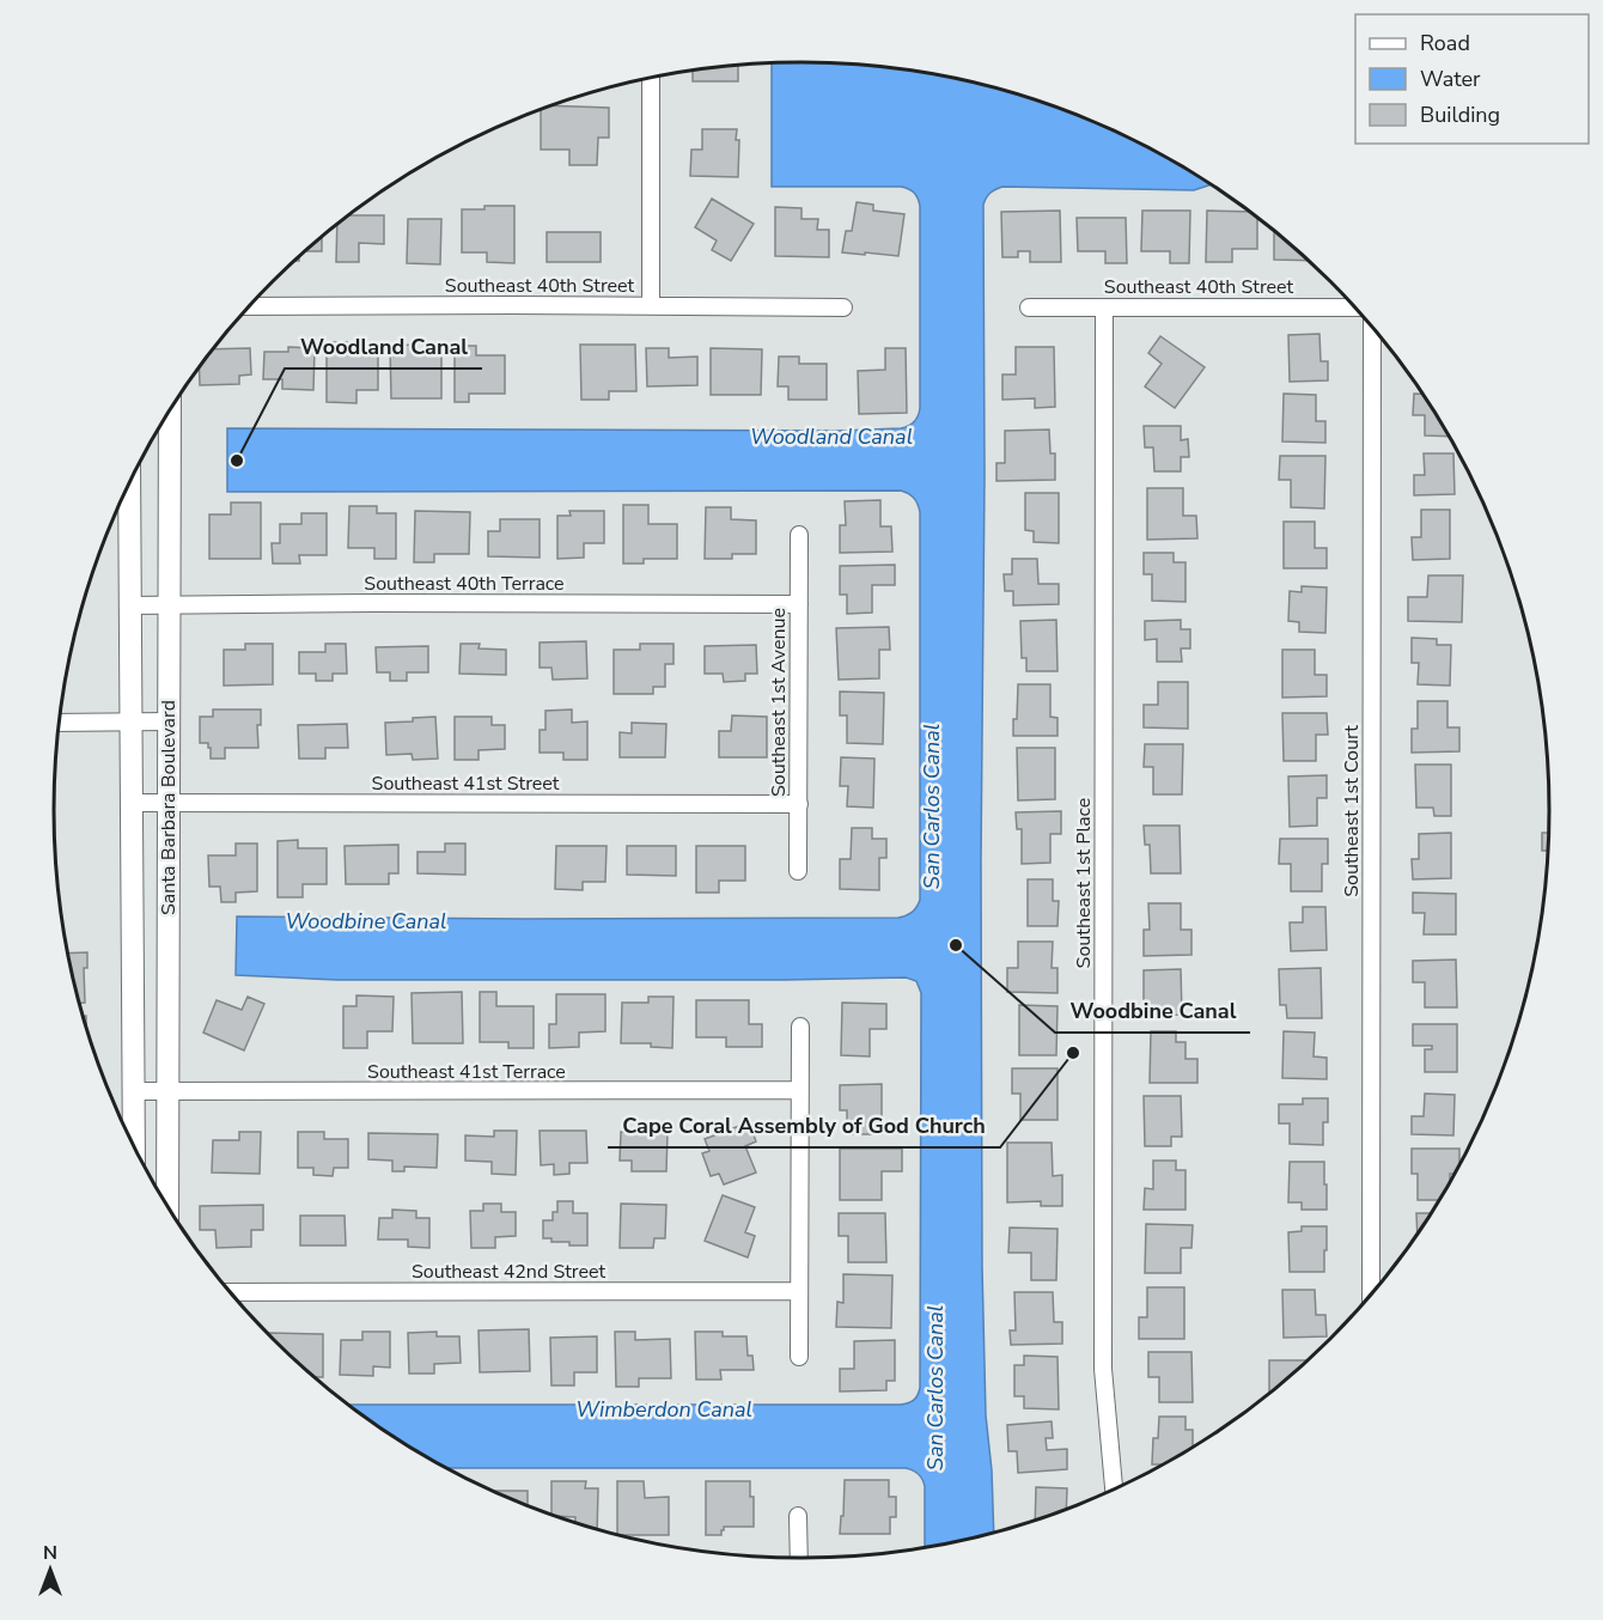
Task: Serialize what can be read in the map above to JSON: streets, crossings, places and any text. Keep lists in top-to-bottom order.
{
  "streets": {
    "main road": ["Santa Barbara Boulevard"],
    "street": [
      "Southeast 40th Street",
      "Southeast 40th Terrace",
      "Southeast 1st Avenue",
      "Southeast 41st Street",
      "Southeast 1st Court",
      "Southeast 1st Place",
      "Southeast 41st Terrace",
      "Southeast 42nd Street"
    ]
  },
  "crossings": [
    ["Southeast 40th Street", "Southeast 1st Place"],
    ["Southeast 40th Terrace", "Southeast 1st Avenue"],
    ["Southeast 40th Terrace", "Santa Barbara Boulevard"],
    ["Southeast 1st Avenue", "Southeast 41st Street"],
    ["Southeast 41st Street", "Santa Barbara Boulevard"],
    ["Santa Barbara Boulevard", "Southeast 41st Terrace"]
  ],
  "water": [
    "Woodland Canal",
    "San Carlos Canal",
    "Woodbine Canal",
    "Wimberdon Canal"
  ],
  "places": ["Woodland Canal", "Woodbine Canal", "Cape Coral Assembly of God Church"],
  "legend": ["Road", "Water", "Building"],
  "north": "top"
}
